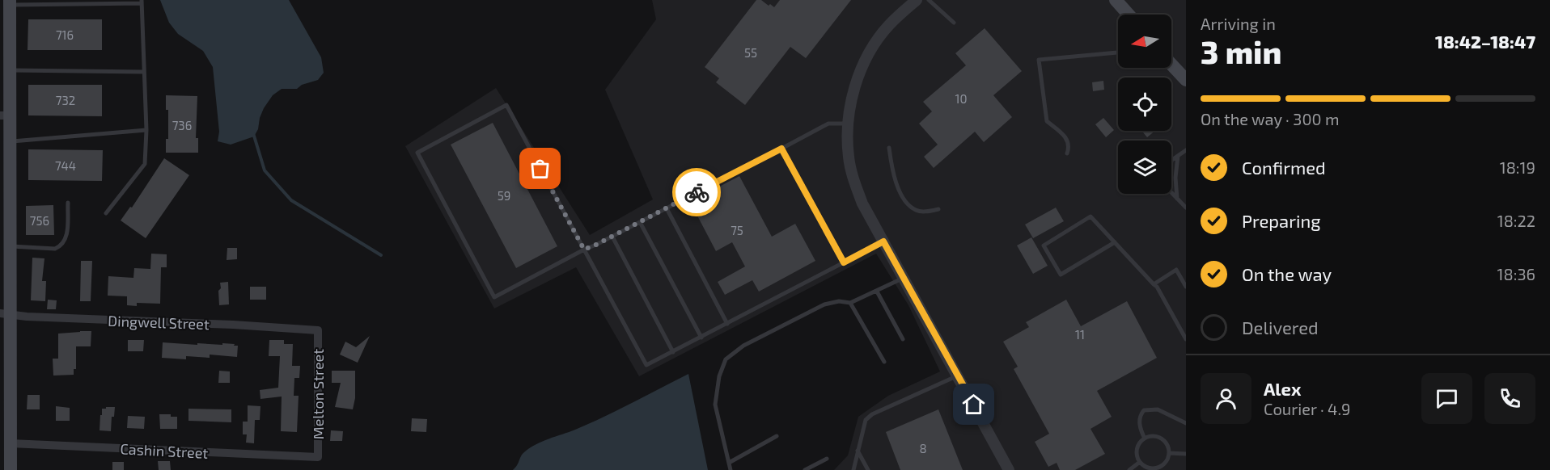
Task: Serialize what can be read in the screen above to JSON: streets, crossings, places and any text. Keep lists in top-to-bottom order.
{
  "streets": {
    "street": ["Dingwell Street", "Melton Street", "Cashin Street"]
  },
  "crossings": [
    ["Dingwell Street", "Melton Street"],
    ["Melton Street", "Cashin Street"]
  ],
  "house_numbers": [
    "716",
    "55",
    "10",
    "732",
    "736",
    "744",
    "59",
    "756",
    "75",
    "11",
    "8"
  ],
  "north": "left",
  "page": {
    "heading": ["3 min", "Arriving in", "18:42–18:47"],
    "panel": ["Alex", "Courier · 4.9"],
    "bar": "On the way · 300 m",
    "list": [
      ["Confirmed", "18:19"],
      ["Preparing", "18:22"],
      ["On the way", "18:36"],
      "Delivered"
    ]
  }
}
